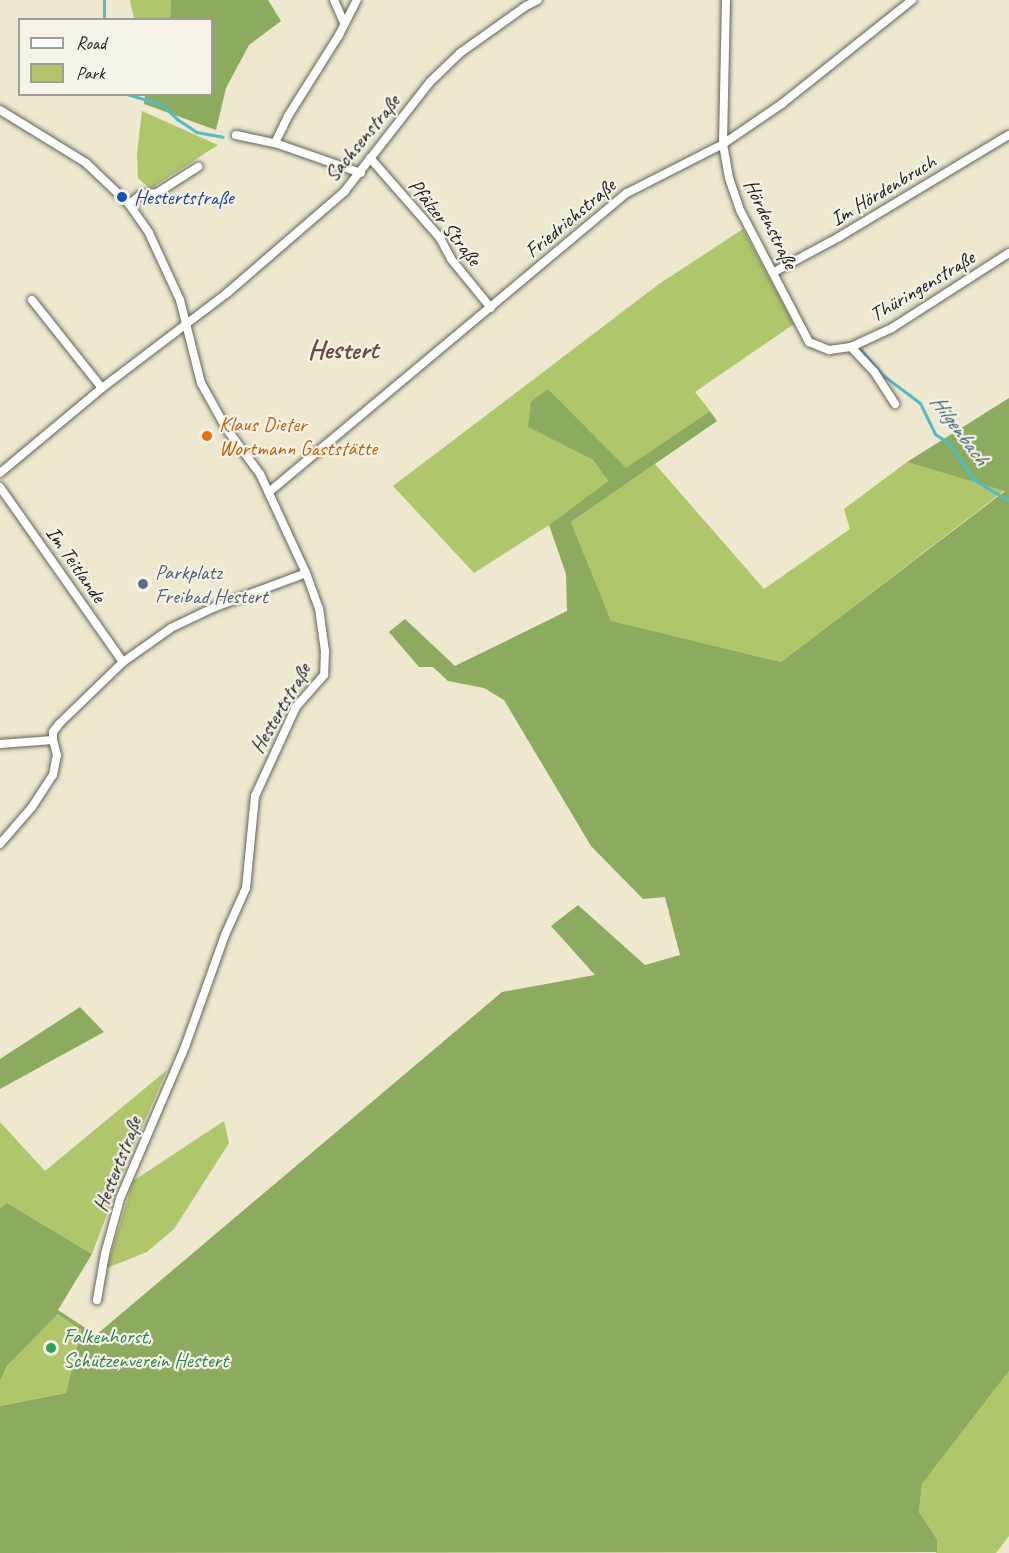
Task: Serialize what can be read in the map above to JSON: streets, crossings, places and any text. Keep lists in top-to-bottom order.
{
  "streets": {
    "street": [
      "Sachsenstraße",
      "Im Hördenbruch",
      "Friedrichstraße",
      "Pfälzer Straße",
      "Hördenstraße",
      "Thüringenstraße",
      "Im Teitlande",
      "Hestertstraße"
    ]
  },
  "crossings": [
    ["Sachsenstraße", "Pfälzer Straße"],
    ["Sachsenstraße", "Hestertstraße"],
    ["Im Hördenbruch", "Hördenstraße"],
    ["Friedrichstraße", "Pfälzer Straße"],
    ["Friedrichstraße", "Hördenstraße"],
    ["Friedrichstraße", "Hestertstraße"],
    ["Hördenstraße", "Thüringenstraße"]
  ],
  "districts": ["Hestert"],
  "water": ["Hilgenbach"],
  "places": [
    "Hestertstraße",
    "Klaus Dieter Wortmann Gaststätte",
    "Parkplatz Freibad Hestert",
    "Falkenhorst, Schützenverein Hestert"
  ],
  "legend": ["Road", "Park"]
}
